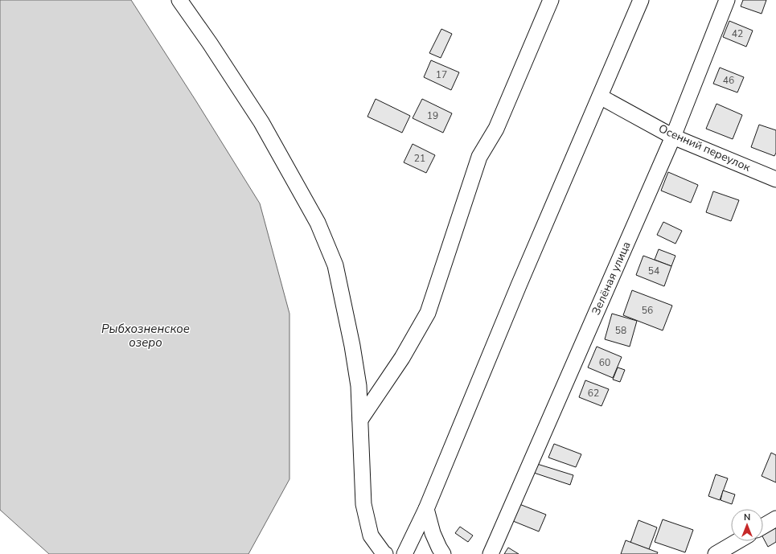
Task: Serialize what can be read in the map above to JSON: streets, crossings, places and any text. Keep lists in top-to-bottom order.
{
  "streets": {
    "street": ["Осенний переулок", "Зелёная улица"]
  },
  "crossings": [
    ["Осенний переулок", "Зелёная улица"]
  ],
  "water": ["Рыбхозненское озеро"],
  "house_numbers": [
    "42",
    "17",
    "46",
    "19",
    "21",
    "54",
    "56",
    "58",
    "60",
    "62"
  ],
  "north": "top"
}
